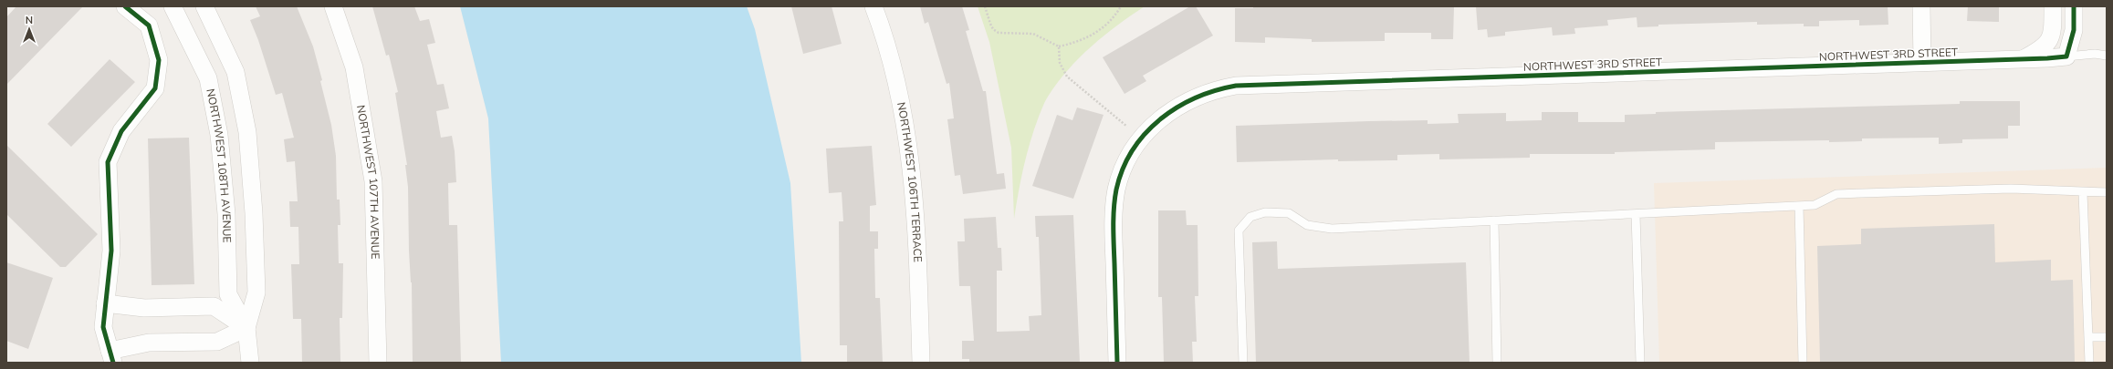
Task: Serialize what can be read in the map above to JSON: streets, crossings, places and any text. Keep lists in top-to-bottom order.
{
  "streets": {
    "street": [
      "NORTHWEST 3RD STREET",
      "NORTHWEST 108TH AVENUE",
      "NORTHWEST 107TH AVENUE",
      "NORTHWEST 106TH TERRACE"
    ]
  },
  "north": "top"
}
